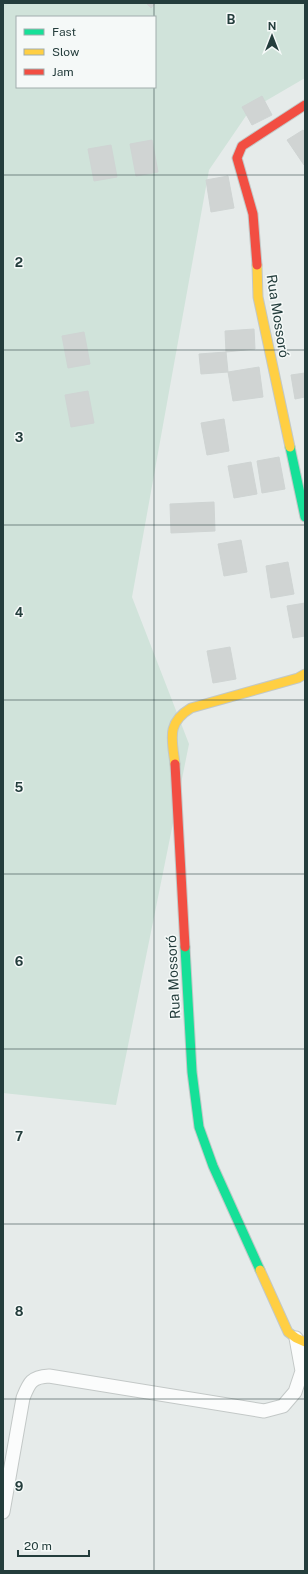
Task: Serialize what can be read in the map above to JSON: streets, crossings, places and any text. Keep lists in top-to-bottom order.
{
  "streets": {
    "street": ["Rua Mossoró"]
  },
  "legend": ["Fast", "Slow", "Jam"],
  "scale_bar": "20 m",
  "north": "top",
  "grid": {
    "columns": ["B"],
    "rows": [
      "2",
      "3",
      "4",
      "5",
      "6",
      "7",
      "8",
      "9"
    ]
  }
}
